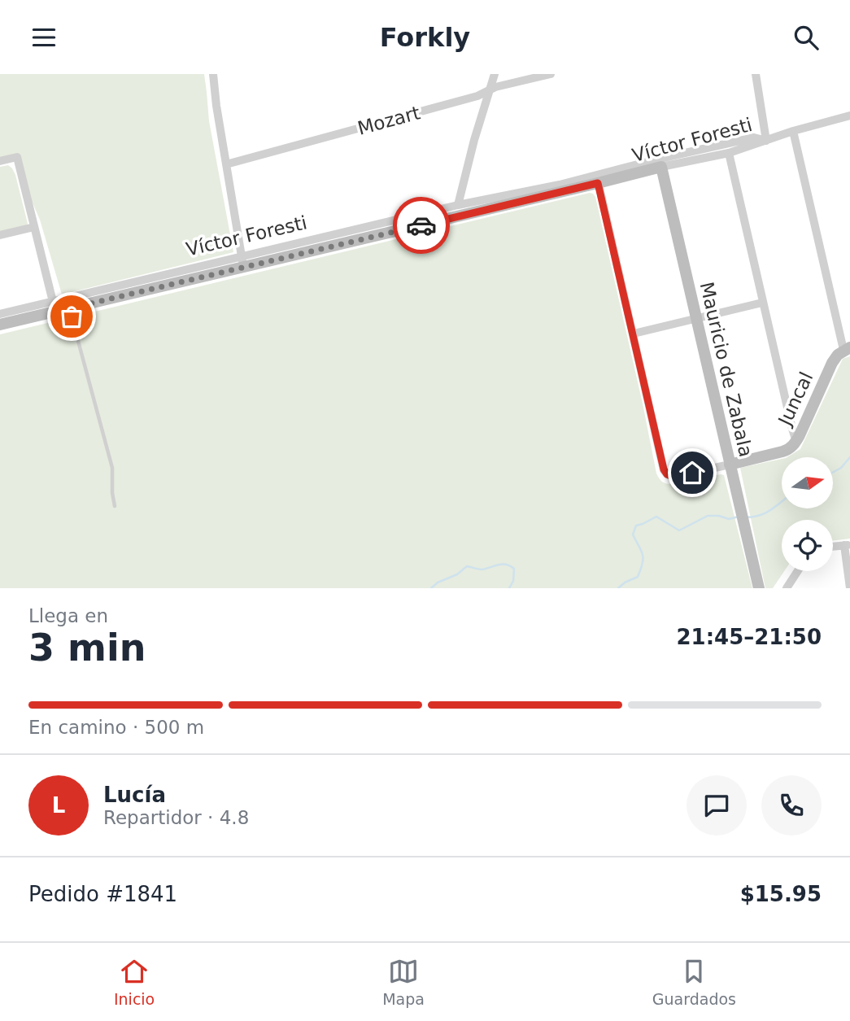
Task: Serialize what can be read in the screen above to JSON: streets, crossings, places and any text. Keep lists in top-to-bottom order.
{
  "streets": {
    "street": [
      "Mozart",
      "Víctor Foresti",
      "Mauricio de Zabala",
      "Juncal"
    ]
  },
  "crossings": [
    ["Víctor Foresti", "Mauricio de Zabala"],
    ["Mauricio de Zabala", "Juncal"]
  ],
  "north": "right",
  "page": {
    "header": "Forkly",
    "heading": ["3 min", "Llega en", "21:45–21:50"],
    "panel": [
      "Lucía",
      "Repartidor · 4.8",
      "Pedido #1841",
      "$15.95"
    ],
    "bar": "En camino · 500 m",
    "round": "L",
    "tabs": ["Inicio", "Mapa", "Guardados"]
  }
}
